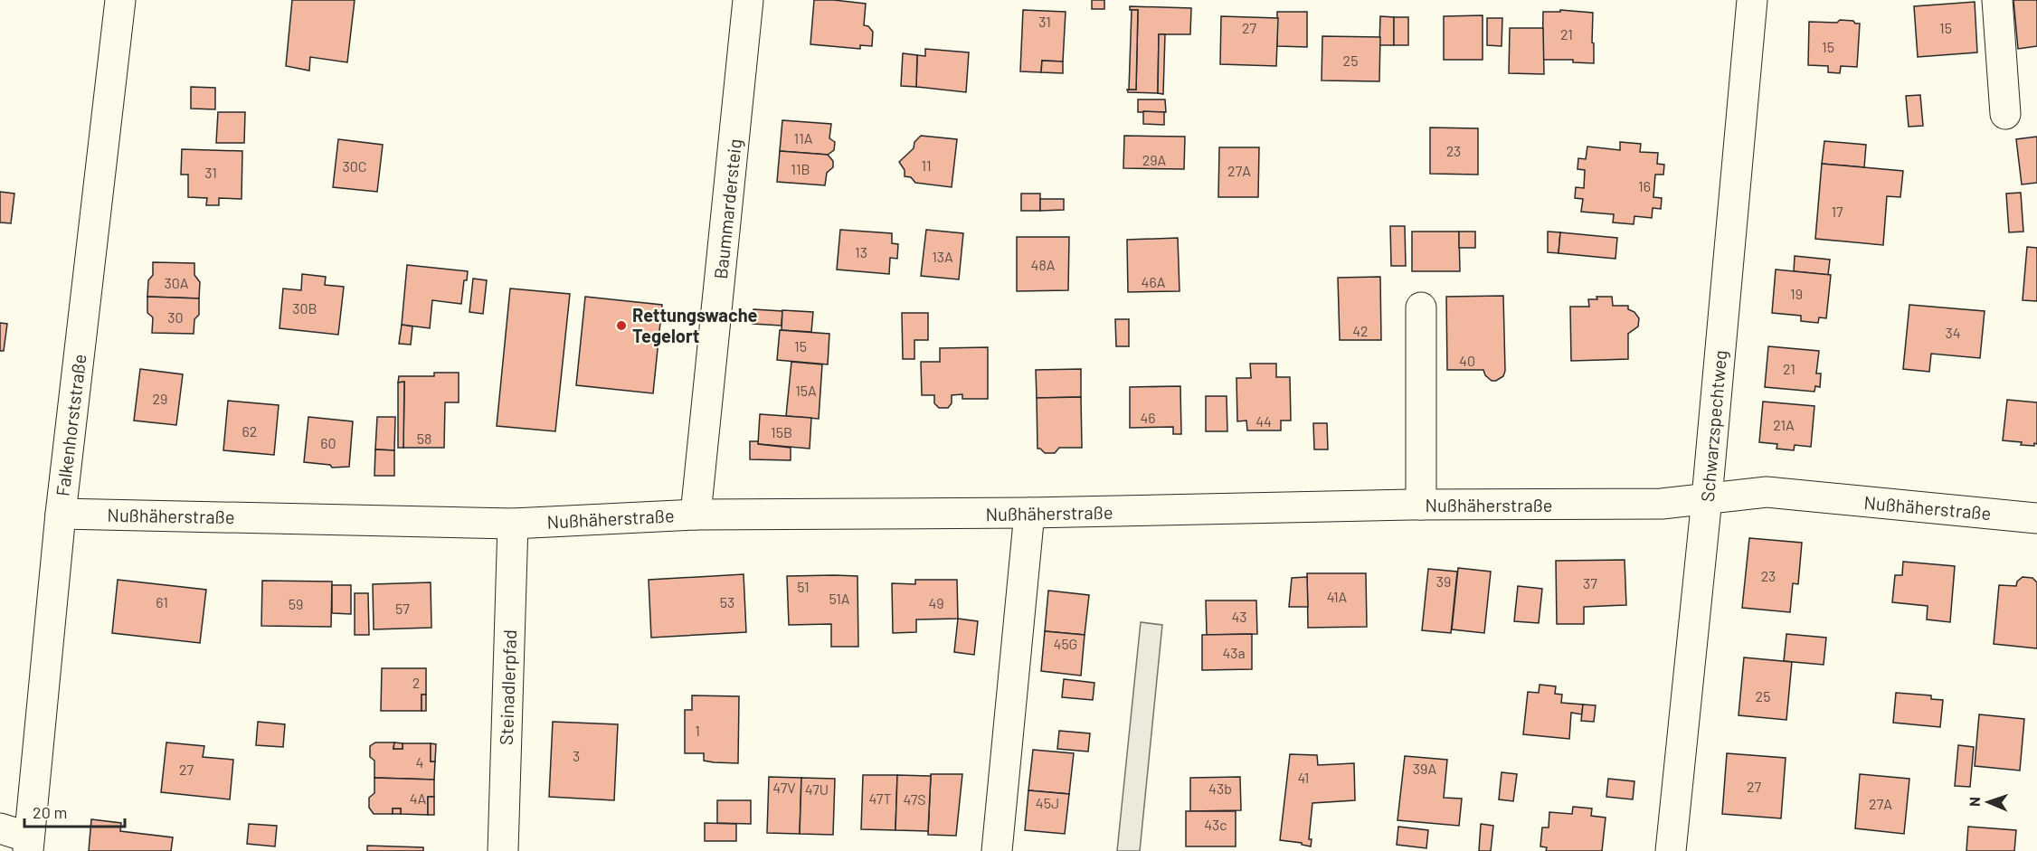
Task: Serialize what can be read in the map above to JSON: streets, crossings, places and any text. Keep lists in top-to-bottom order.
{
  "streets": {
    "street": [
      "Baummardersteig",
      "Falkenhorststraße",
      "Schwarzspechtweg",
      "Nußhäherstraße",
      "Steinadlerpfad"
    ]
  },
  "crossings": [
    ["Baummardersteig", "Nußhäherstraße"],
    ["Falkenhorststraße", "Nußhäherstraße"],
    ["Schwarzspechtweg", "Nußhäherstraße"],
    ["Nußhäherstraße", "Steinadlerpfad"]
  ],
  "places": ["Rettungswache Tegelort"],
  "house_numbers": [
    "31",
    "27",
    "15",
    "21",
    "15",
    "25",
    "11A",
    "23",
    "29A",
    "11",
    "30C",
    "11B",
    "27A",
    "31",
    "16",
    "17",
    "13",
    "13A",
    "48A",
    "46A",
    "30A",
    "19",
    "30B",
    "30",
    "42",
    "34",
    "15",
    "40",
    "21",
    "15A",
    "29",
    "46",
    "44",
    "21A",
    "62",
    "15B",
    "58",
    "60",
    "23",
    "39",
    "37",
    "51",
    "41A",
    "51A",
    "61",
    "53",
    "49",
    "59",
    "57",
    "43",
    "45G",
    "43a",
    "2",
    "25",
    "1",
    "3",
    "4",
    "39A",
    "27",
    "41",
    "27",
    "47V",
    "43b",
    "47U",
    "4A",
    "47T",
    "47S",
    "45J",
    "27A",
    "43c"
  ],
  "scale_bar": "20 m",
  "north": "left"
}
